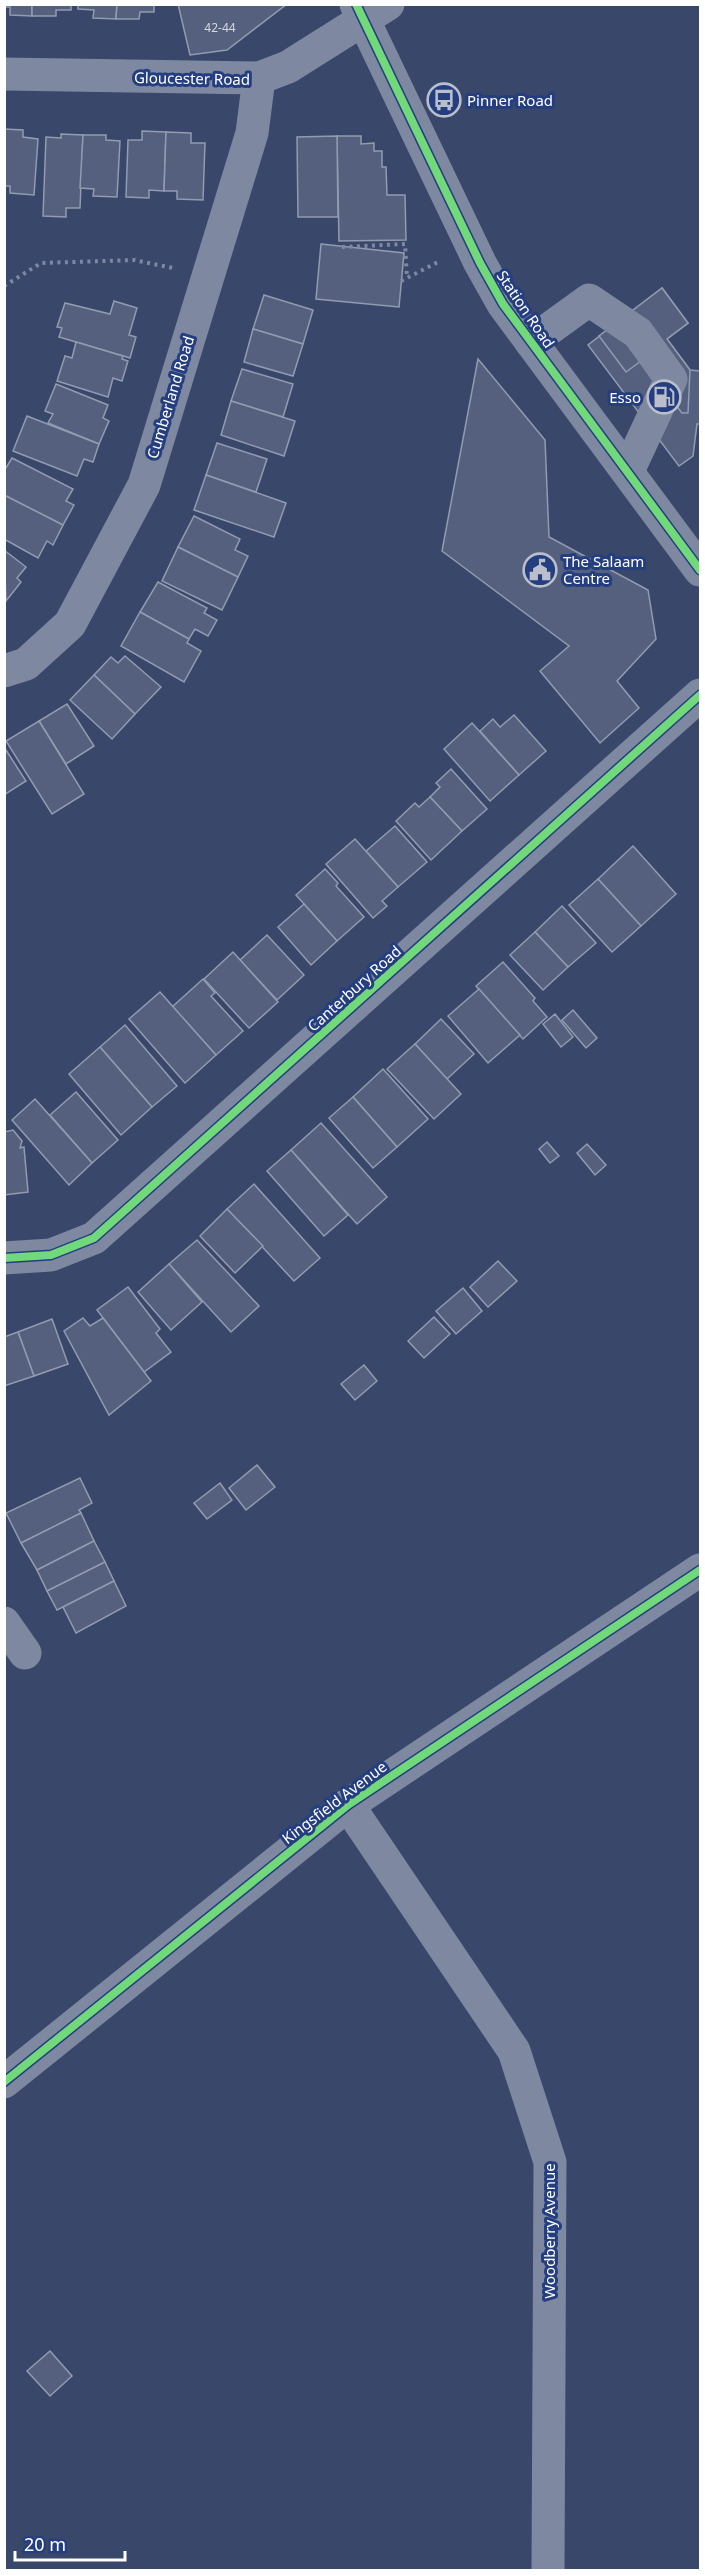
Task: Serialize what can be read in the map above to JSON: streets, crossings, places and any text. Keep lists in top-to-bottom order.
{
  "streets": {
    "street": [
      "Gloucester Road",
      "Station Road",
      "Cumberland Road",
      "Canterbury Road",
      "Kingsfield Avenue",
      "Woodberry Avenue"
    ]
  },
  "crossings": [
    ["Gloucester Road", "Station Road"],
    ["Gloucester Road", "Cumberland Road"],
    ["Kingsfield Avenue", "Woodberry Avenue"]
  ],
  "places": {
    "bus stop": ["Pinner Road"],
    "fuel station": ["Esso"],
    "public building": ["The Salaam Centre"]
  },
  "house_numbers": ["42-44"],
  "scale_bar": "20 m"
}
